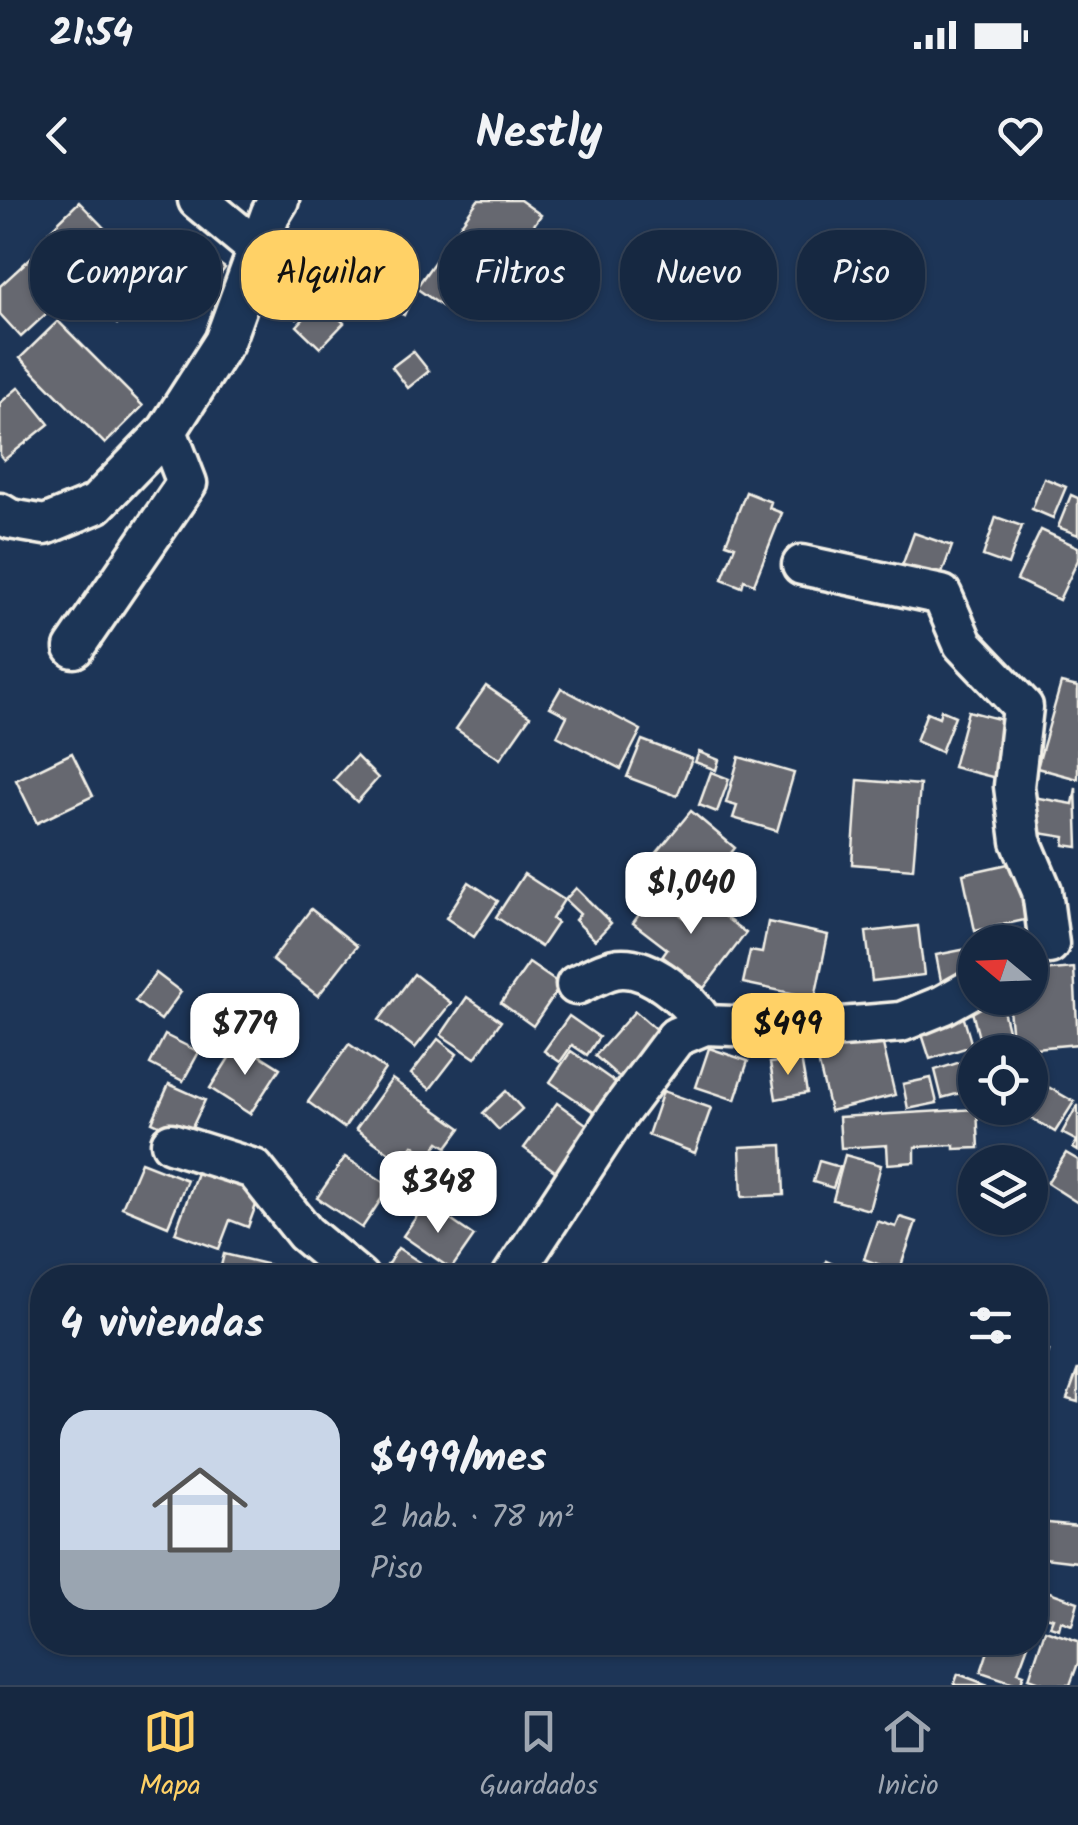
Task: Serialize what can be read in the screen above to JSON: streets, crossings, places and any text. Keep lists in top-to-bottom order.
{
  "north": "left",
  "page": {
    "status": "21:54",
    "header": "Nestly",
    "chip": [
      "Comprar",
      "Alquilar",
      "Filtros",
      "Nuevo",
      "Piso"
    ],
    "price": [
      "$1,040",
      "$779",
      "$499",
      "$348"
    ],
    "heading": "4 viviendas",
    "list": [
      {
        "name": "$499/mes",
        "note": "2 hab. · 78 m² · Piso"
      }
    ],
    "tabs": ["Mapa", "Guardados", "Inicio"]
  }
}
